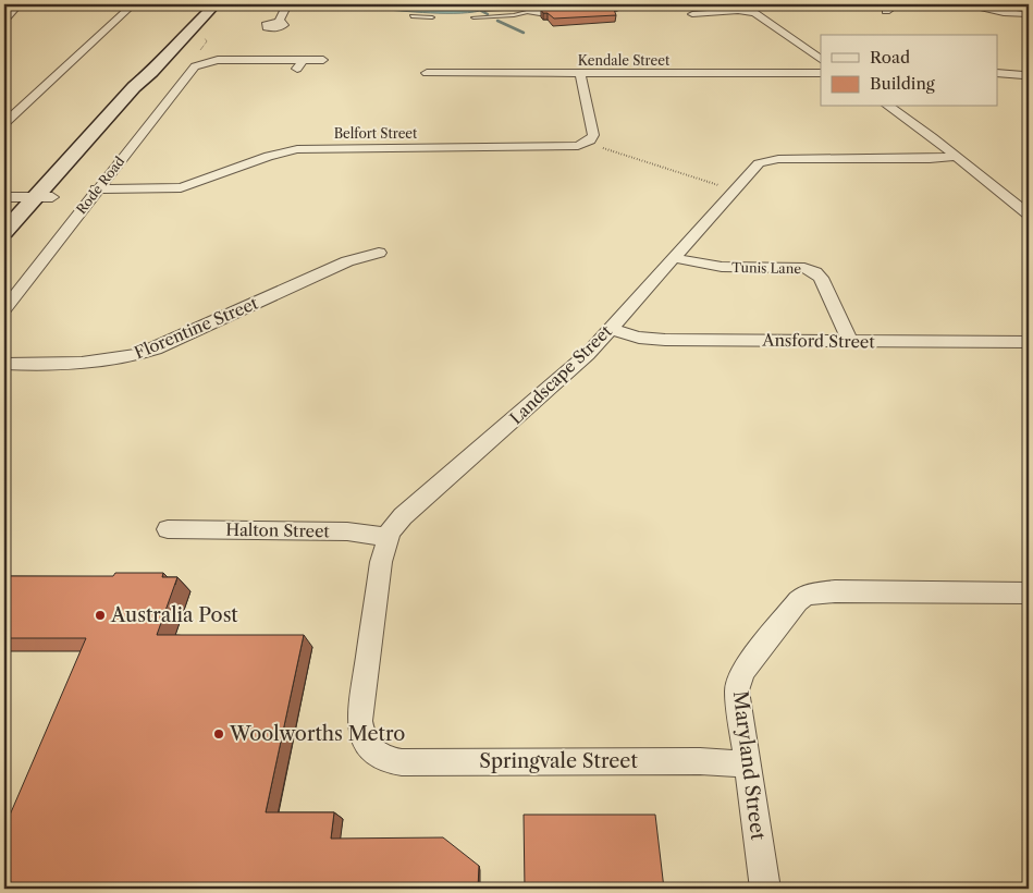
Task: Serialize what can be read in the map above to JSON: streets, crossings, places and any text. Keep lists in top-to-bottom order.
{
  "streets": {
    "main road": ["Rode Road"],
    "street": [
      "Kendale Street",
      "Belfort Street",
      "Tunis Lane",
      "Florentine Street",
      "Ansford Street",
      "Landscape Street",
      "Halton Street",
      "Springvale Street",
      "Maryland Street"
    ]
  },
  "crossings": [
    ["Belfort Street", "Rode Road"],
    ["Tunis Lane", "Ansford Street"],
    ["Tunis Lane", "Landscape Street"],
    ["Ansford Street", "Landscape Street"],
    ["Landscape Street", "Halton Street"],
    ["Landscape Street", "Springvale Street"],
    ["Springvale Street", "Maryland Street"]
  ],
  "places": ["Australia Post", "Woolworths Metro"],
  "legend": ["Road", "Building"]
}
